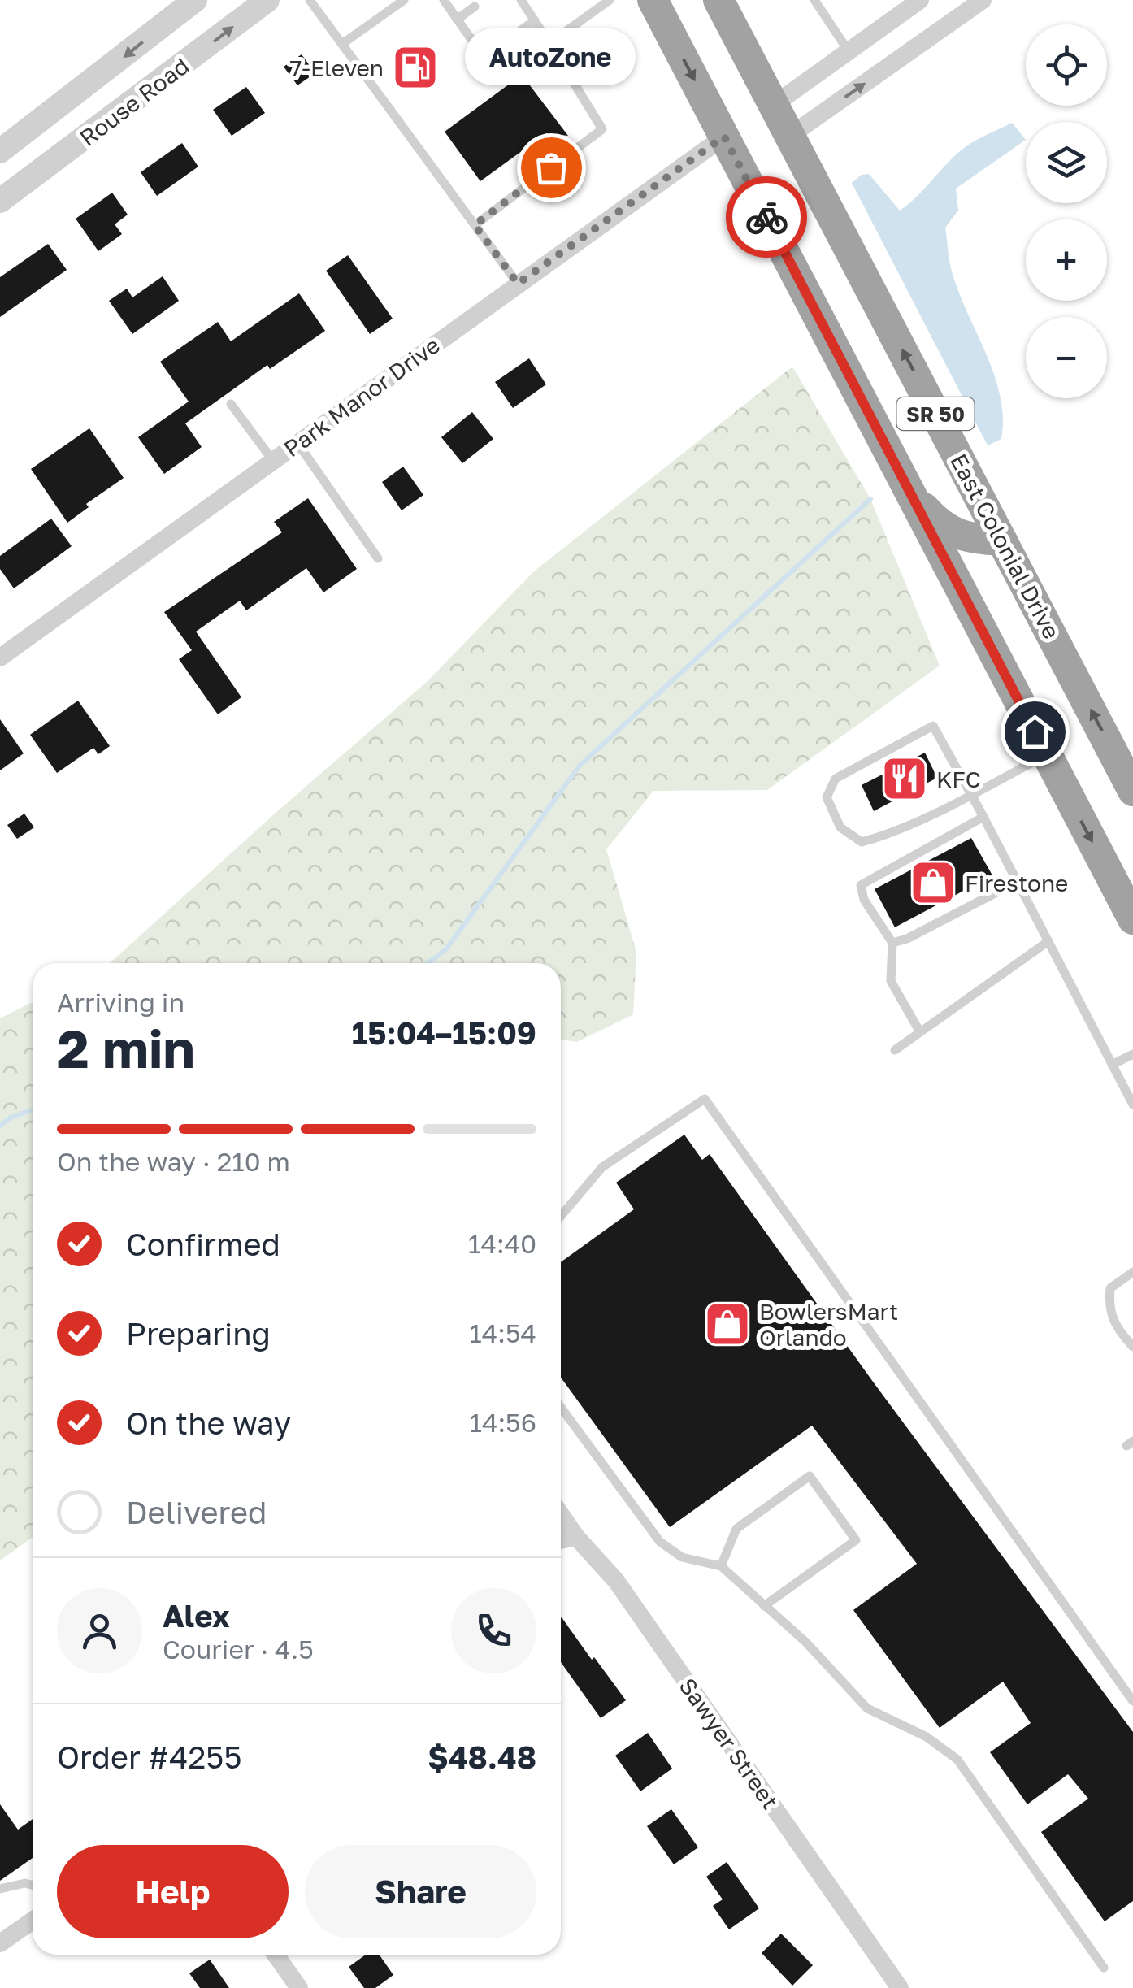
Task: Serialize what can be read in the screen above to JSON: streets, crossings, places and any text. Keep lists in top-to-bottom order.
{
  "streets": {
    "highway": ["SR 50", "East Colonial Drive"],
    "street": ["Rouse Road", "Park Manor Drive", "Sawyer Street"]
  },
  "crossings": [
    ["Park Manor Drive", "SR 50"]
  ],
  "places": {
    "fuel station": ["7-Eleven"],
    "other": ["AutoZone"],
    "restaurant": ["KFC"],
    "shop": ["Firestone", "BowlersMart Orlando"]
  },
  "page": {
    "map_buttons": ["+", "−"],
    "bubble": "AutoZone",
    "heading": ["2 min", "Arriving in", "15:04–15:09"],
    "panel": [
      "Alex",
      "Courier · 4.5",
      "Order #4255",
      "$48.48"
    ],
    "bar": "On the way · 210 m",
    "list": [
      ["Confirmed", "14:40"],
      ["Preparing", "14:54"],
      ["On the way", "14:56"],
      "Delivered"
    ],
    "buttons": ["Help", "Share"]
  }
}
